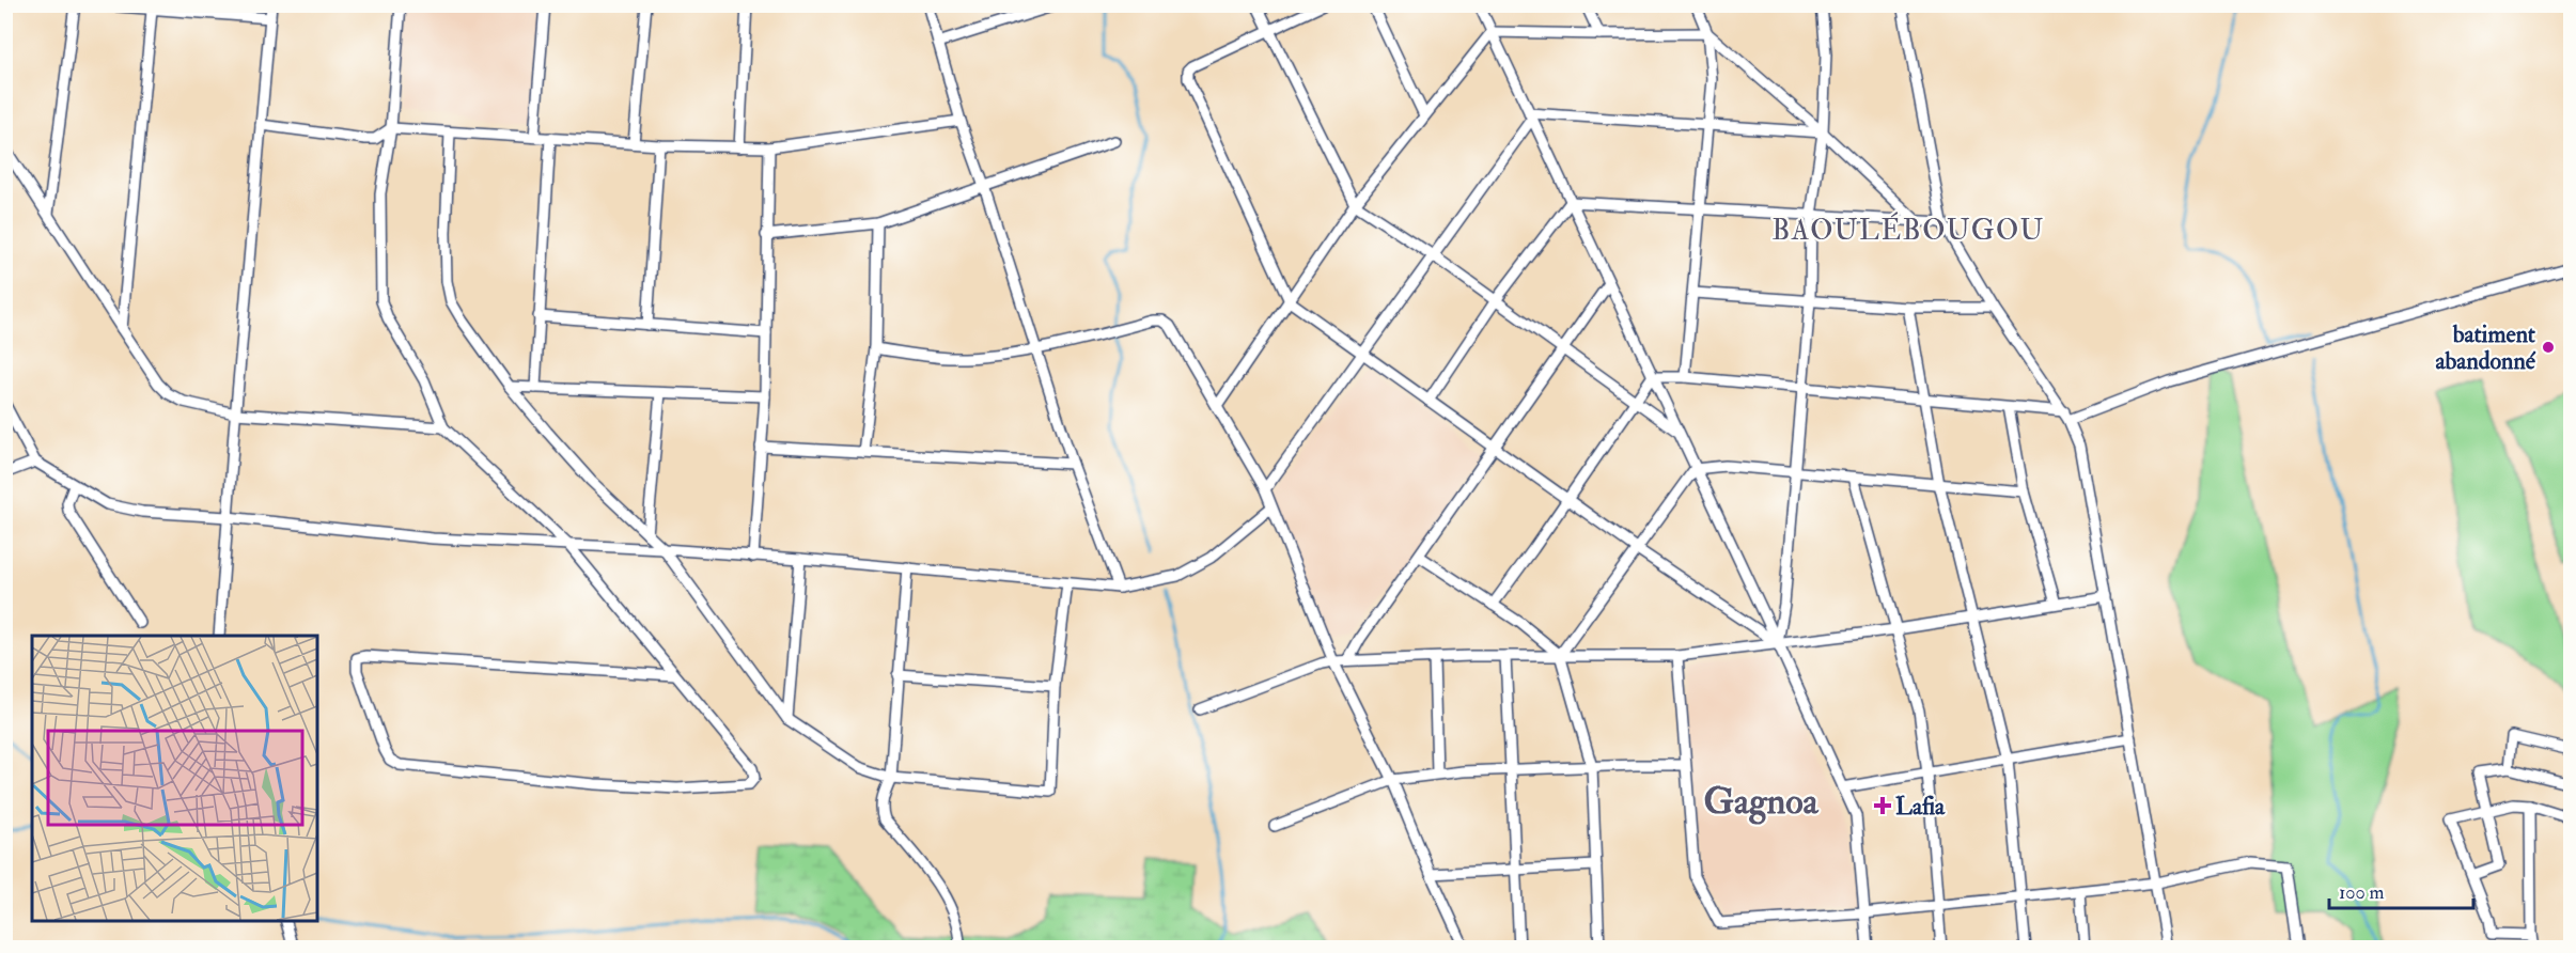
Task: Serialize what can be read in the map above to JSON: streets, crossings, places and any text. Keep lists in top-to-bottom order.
{
  "districts": ["BAOULÉBOUGOU", "Gagnoa"],
  "places": {
    "other": ["batiment abandonné"],
    "health": ["Lafia"]
  },
  "scale_bar": "100 m"
}
